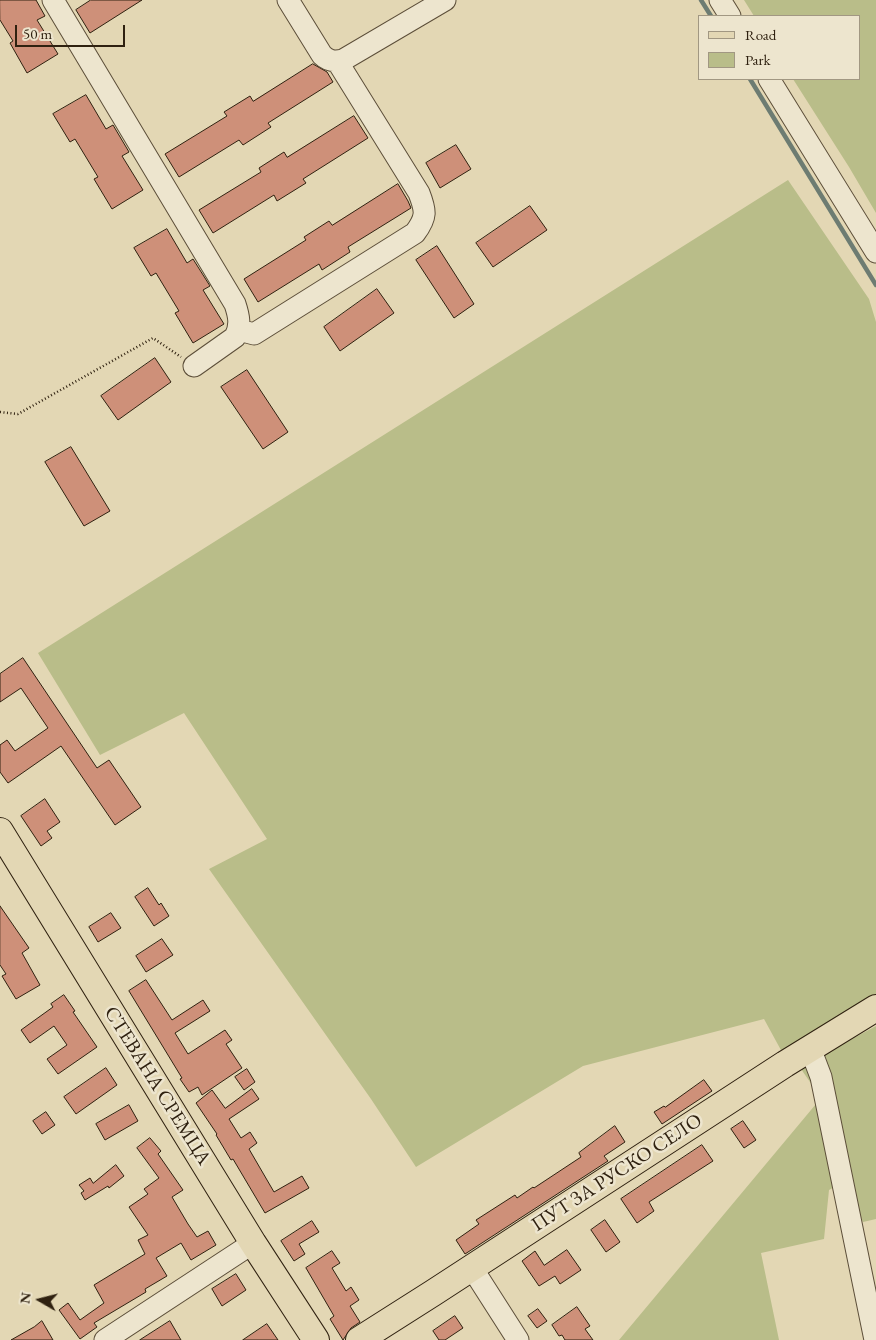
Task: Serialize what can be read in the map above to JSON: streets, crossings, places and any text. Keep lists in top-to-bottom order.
{
  "streets": {
    "main road": ["СТЕВАНА СРЕМЦА", "ПУТ ЗА РУСКО СЕЛО"]
  },
  "legend": ["Road", "Park"],
  "scale_bar": "50 m",
  "north": "left"
}
